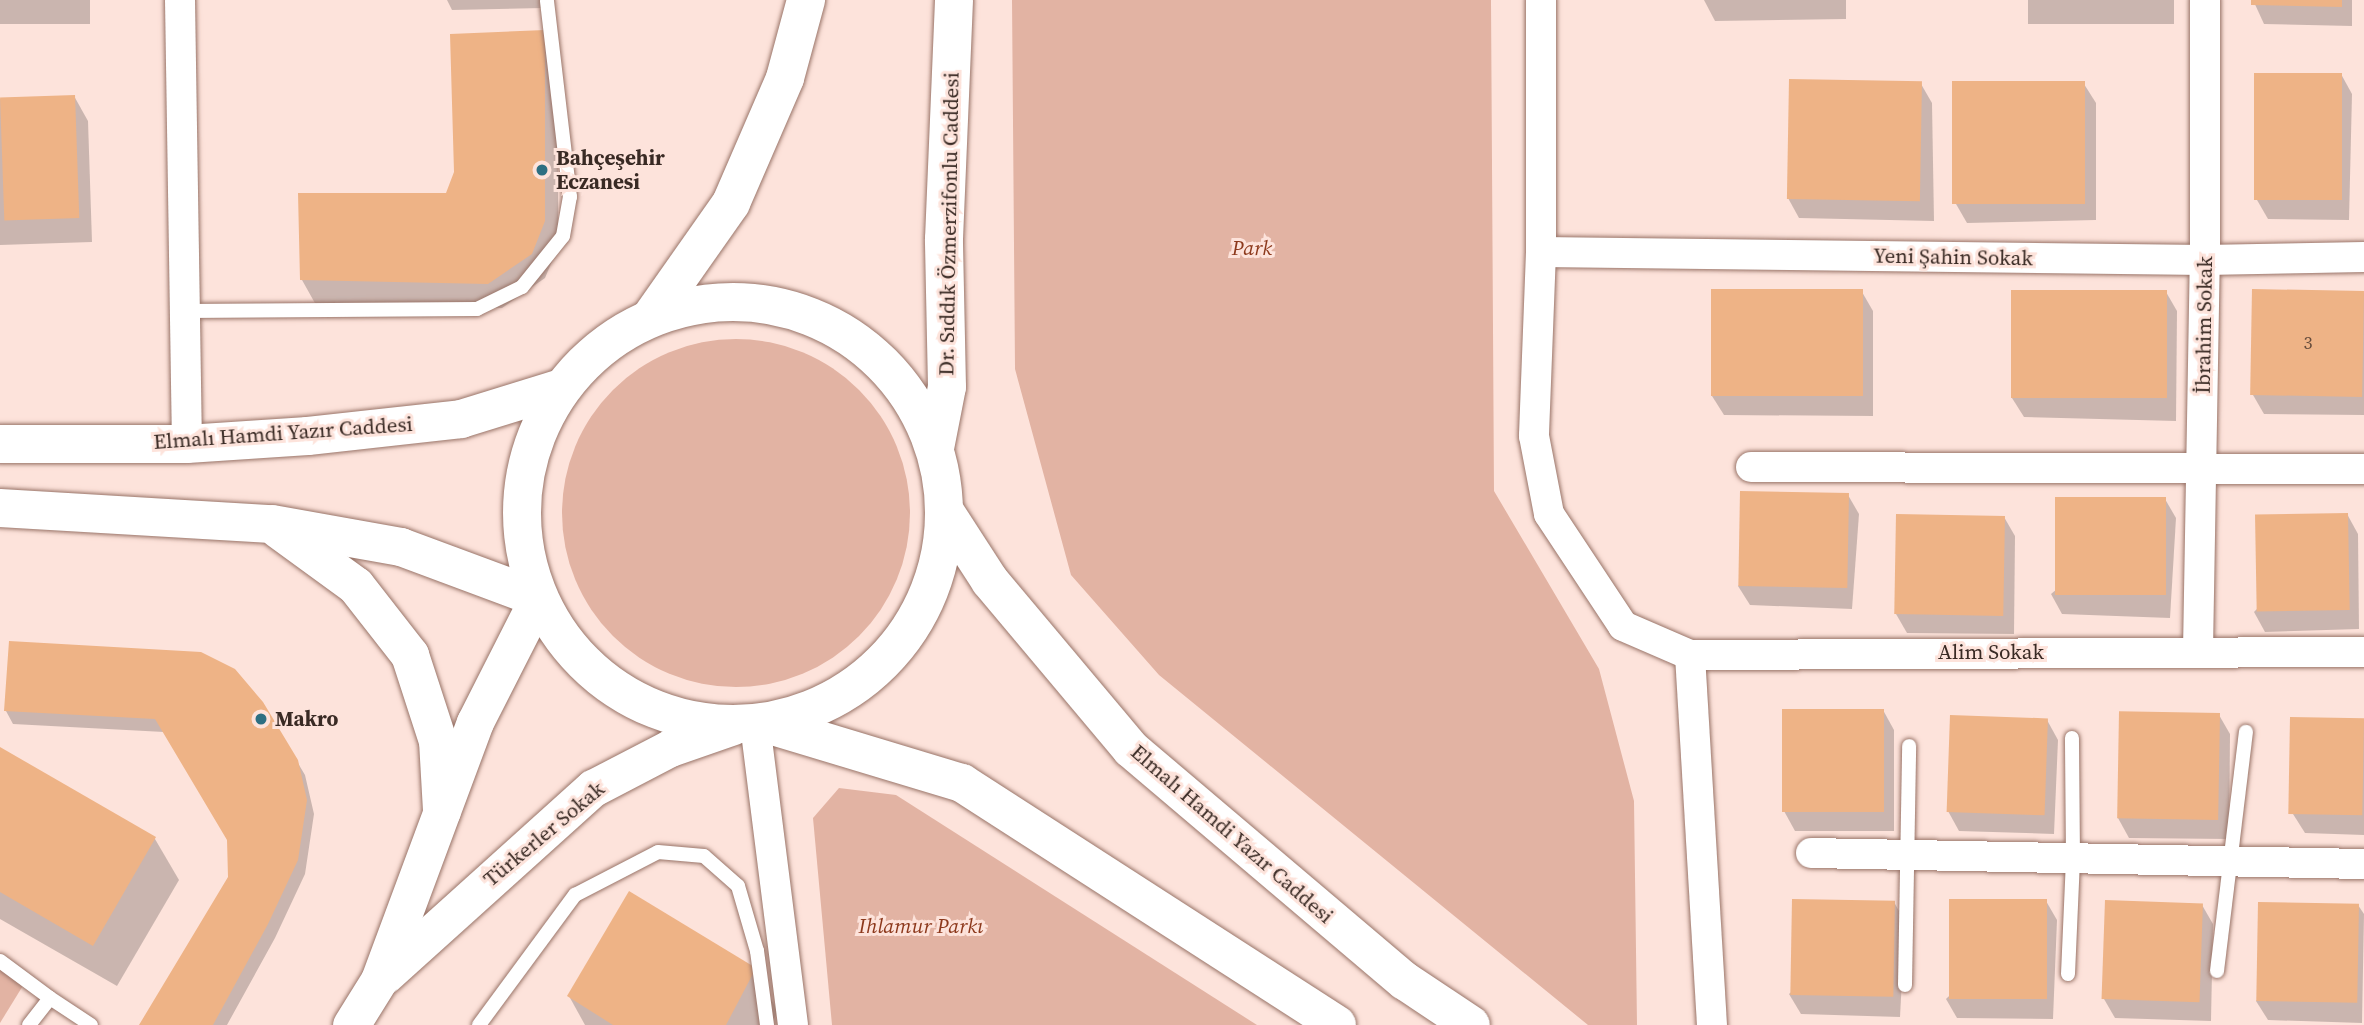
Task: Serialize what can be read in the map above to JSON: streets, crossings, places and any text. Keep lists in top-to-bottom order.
{
  "streets": {
    "main road": ["Dr. Sıddık Özmerzifonlu Caddesi", "Elmalı Hamdi Yazır Caddesi"],
    "street": [
      "Yeni Şahin Sokak",
      "İbrahim Sokak",
      "Alim Sokak",
      "Türkerler Sokak"
    ]
  },
  "crossings": [
    ["Yeni Şahin Sokak", "İbrahim Sokak"],
    ["Yeni Şahin Sokak", "Alim Sokak"],
    ["İbrahim Sokak", "Alim Sokak"]
  ],
  "parks": ["Park", "Ihlamur Parkı"],
  "places": ["Bahçeşehir Eczanesi", "Makro"],
  "house_numbers": ["3"]
}
